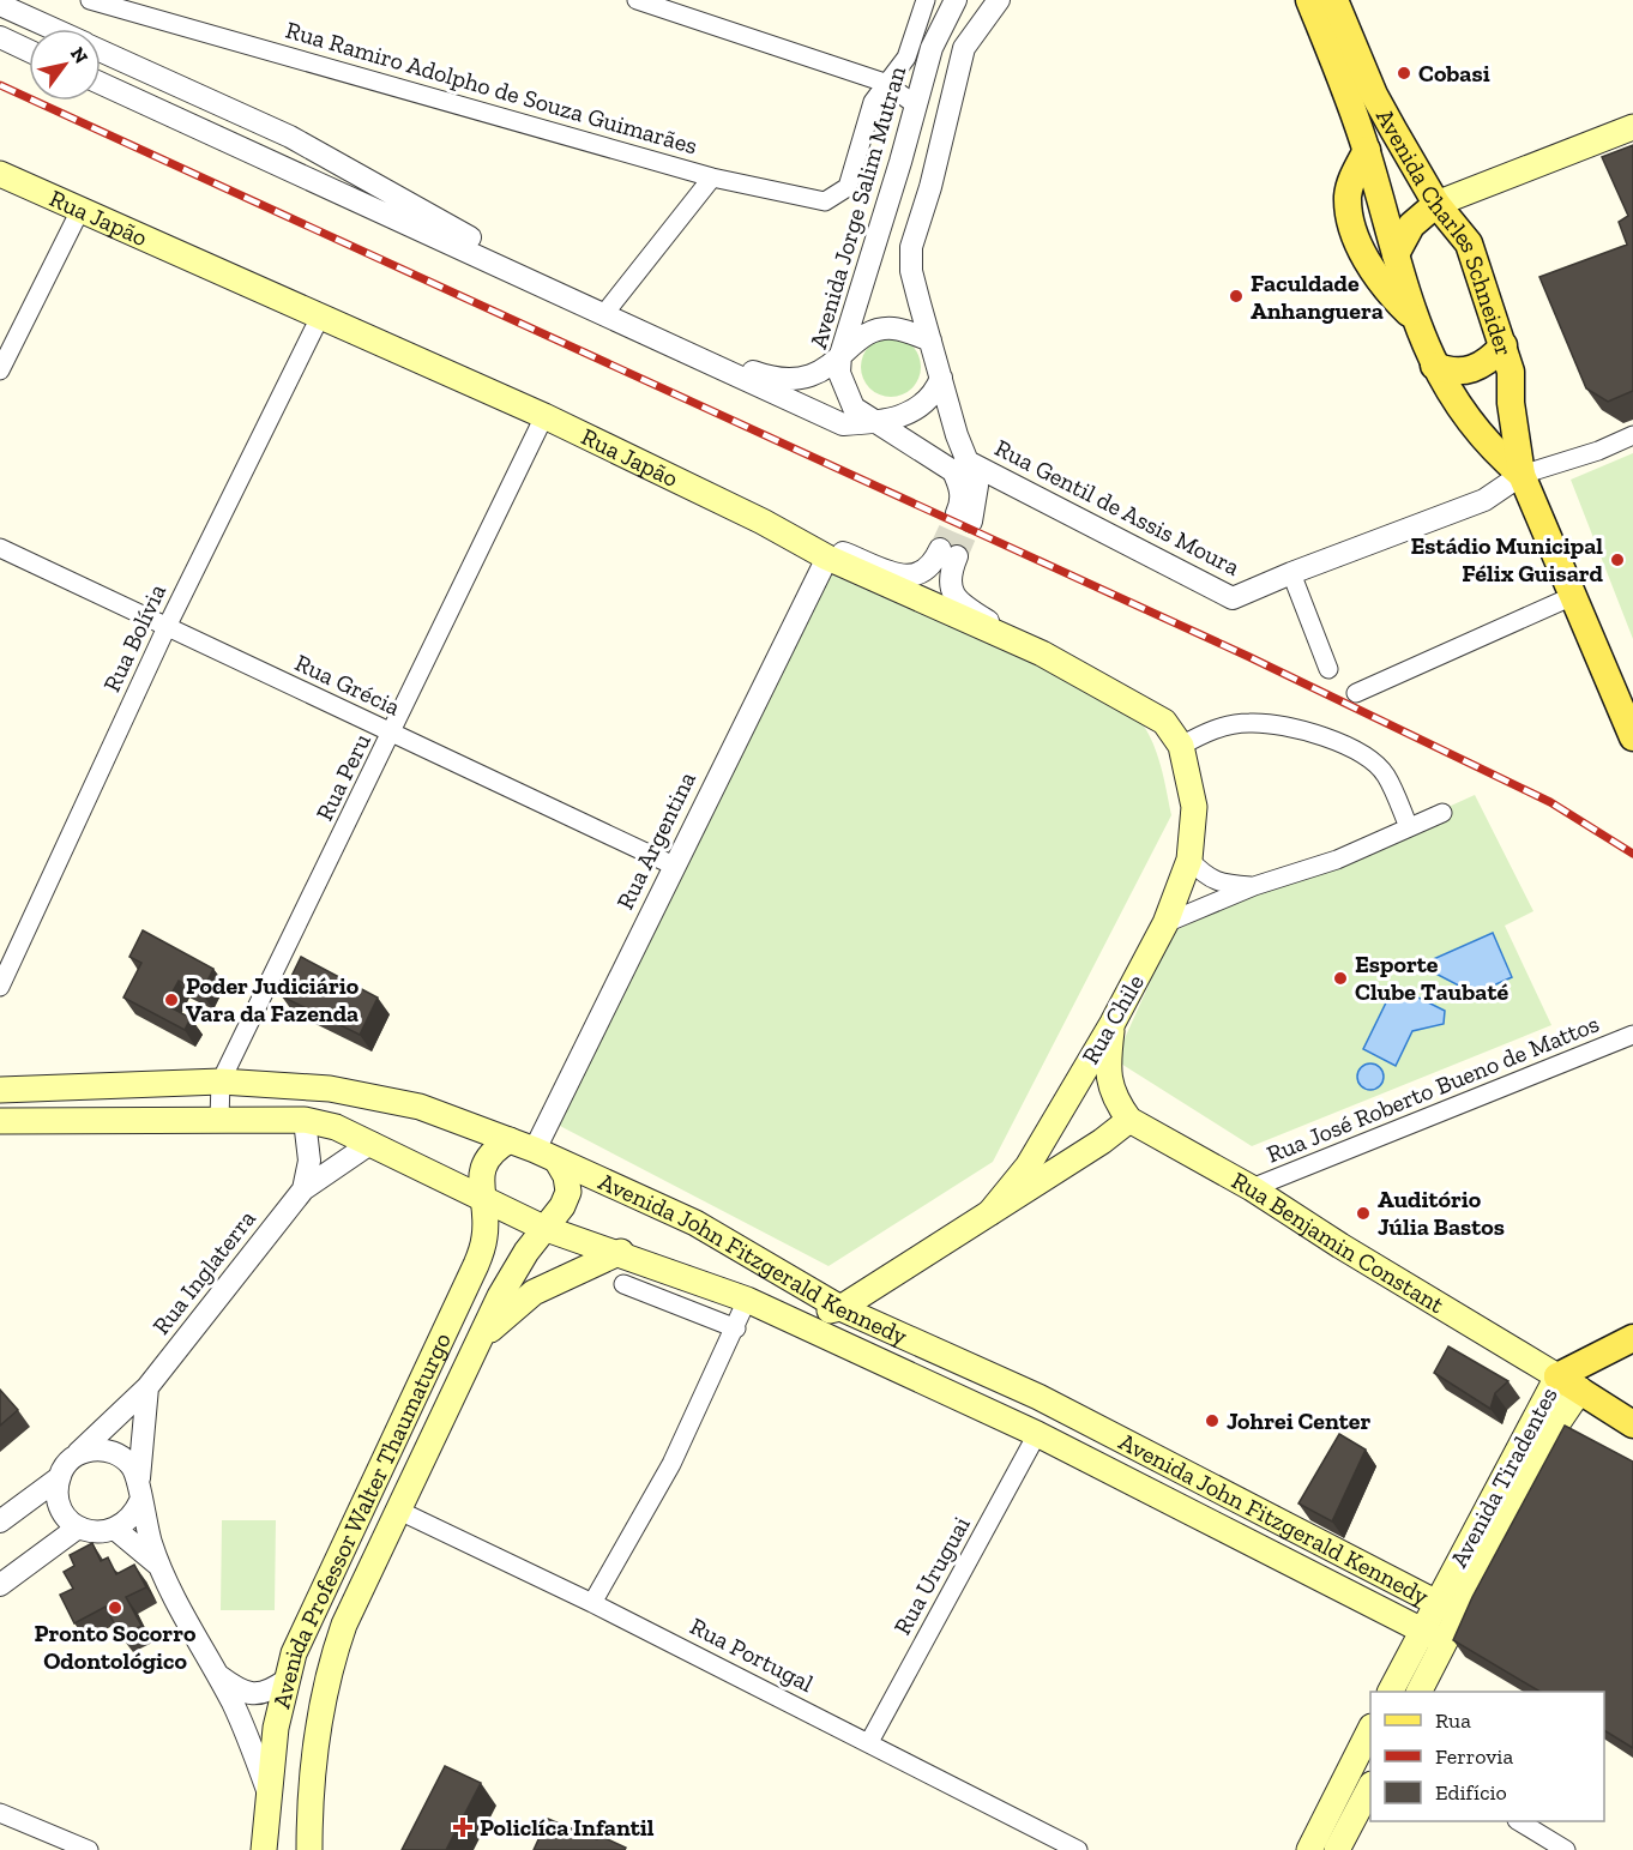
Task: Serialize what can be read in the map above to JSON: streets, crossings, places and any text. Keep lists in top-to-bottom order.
{
  "streets": {
    "main road": [
      "Rua Japão",
      "Avenida Charles Schneider",
      "Rua Chile",
      "Rua Benjamin Constant",
      "Avenida John Fitzgerald Kennedy",
      "Avenida Tiradentes",
      "Avenida Professor Walter Thaumaturgo"
    ],
    "street": [
      "Rua Ramiro Adolpho de Souza Guimarães",
      "Avenida Jorge Salim Mutran",
      "Rua Gentil de Assis Moura",
      "Rua Bolívia",
      "Rua Grécia",
      "Rua Peru",
      "Rua Argentina",
      "Rua José Roberto Bueno de Mattos",
      "Rua Inglaterra",
      "Rua Uruguai",
      "Rua Portugal"
    ]
  },
  "crossings": [
    ["Avenida Jorge Salim Mutran", "Rua Gentil de Assis Moura"],
    ["Rua Japão", "Rua Bolívia"],
    ["Rua Japão", "Rua Peru"],
    ["Rua Japão", "Rua Argentina"],
    ["Rua Japão", "Rua Chile"],
    ["Avenida Charles Schneider", "Rua Gentil de Assis Moura"],
    ["Rua Bolívia", "Rua Grécia"],
    ["Rua Grécia", "Rua Peru"],
    ["Rua Grécia", "Rua Argentina"],
    ["Rua Peru", "Avenida John Fitzgerald Kennedy"],
    ["Rua Argentina", "Avenida John Fitzgerald Kennedy"],
    ["Rua Argentina", "Avenida Professor Walter Thaumaturgo"],
    ["Rua Chile", "Rua Benjamin Constant"],
    ["Rua Chile", "Avenida John Fitzgerald Kennedy"],
    ["Rua José Roberto Bueno de Mattos", "Rua Benjamin Constant"],
    ["Rua Benjamin Constant", "Avenida Tiradentes"],
    ["Avenida John Fitzgerald Kennedy", "Avenida Tiradentes"],
    ["Avenida John Fitzgerald Kennedy", "Avenida Professor Walter Thaumaturgo"],
    ["Avenida John Fitzgerald Kennedy", "Rua Uruguai"],
    ["Avenida Professor Walter Thaumaturgo", "Rua Portugal"],
    ["Rua Uruguai", "Rua Portugal"]
  ],
  "places": {
    "other": [
      "Cobasi",
      "Faculdade Anhanguera",
      "Estádio Municipal Félix Guisard",
      "Esporte Clube Taubaté",
      "Poder Judiciário Vara da Fazenda",
      "Auditório Júlia Bastos",
      "Johrei Center",
      "Pronto Socorro Odontológico"
    ],
    "health": ["Policlíca Infantil"]
  },
  "legend": ["Rua", "Ferrovia", "Edifício"],
  "north": "top right"
}
